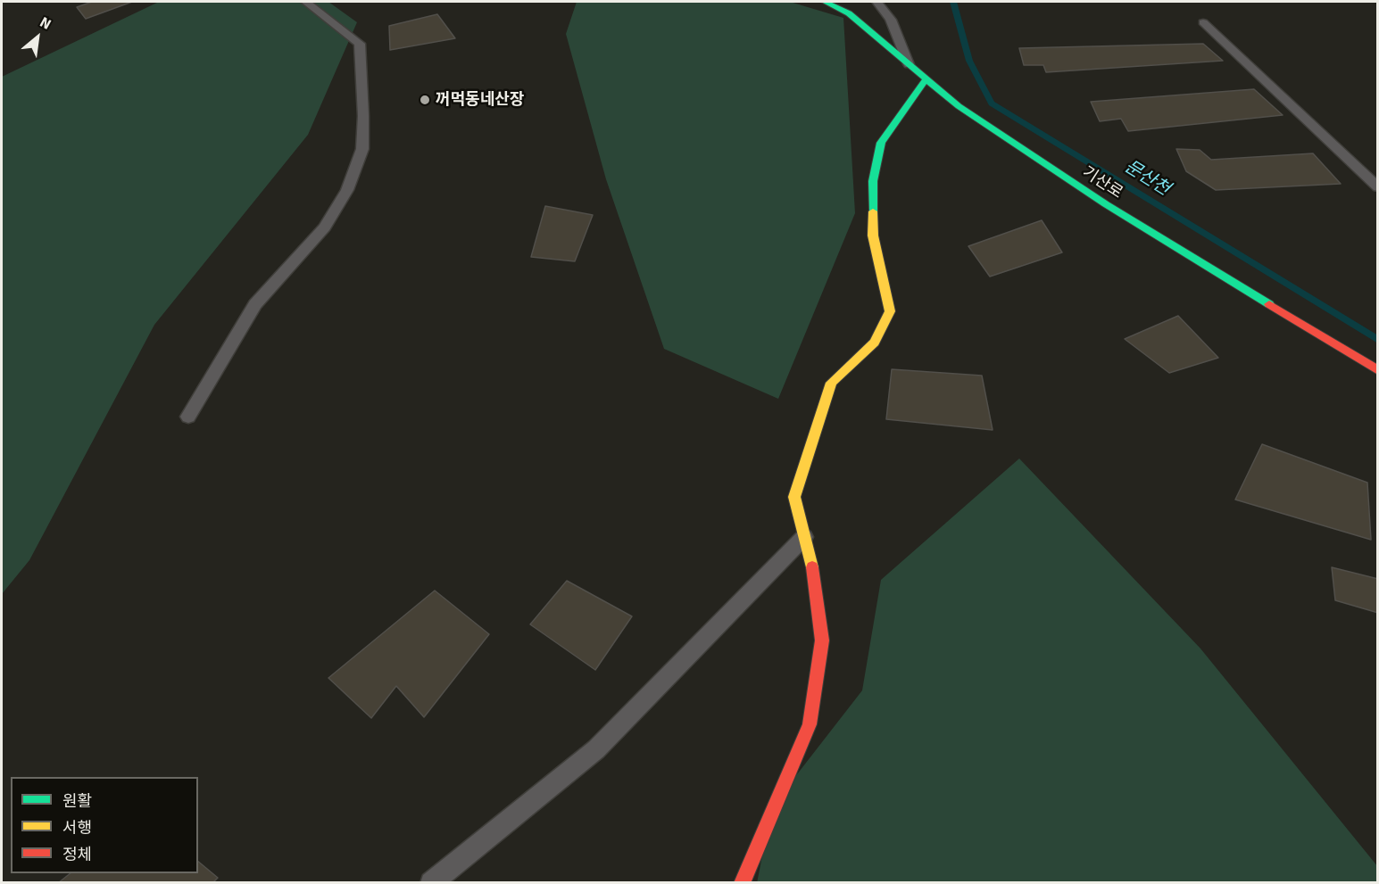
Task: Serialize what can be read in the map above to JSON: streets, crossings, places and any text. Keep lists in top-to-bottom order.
{
  "streets": {
    "street": ["기산로"]
  },
  "water": ["문산천"],
  "places": ["꺼먹동네산장"],
  "legend": ["원활", "서행", "정체"],
  "north": "top right"
}
